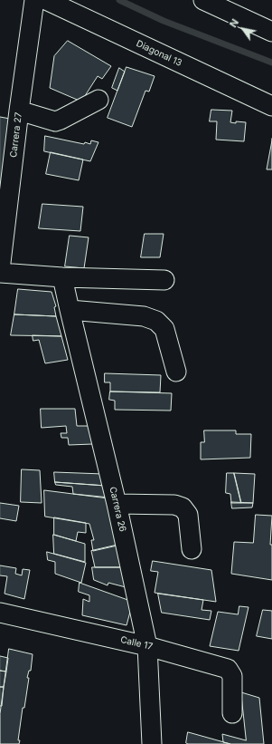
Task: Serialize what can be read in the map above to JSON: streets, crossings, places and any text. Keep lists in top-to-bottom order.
{
  "streets": {
    "street": [
      "Diagonal 13",
      "Carrera 27",
      "Carrera 26",
      "Calle 17"
    ]
  },
  "crossings": [
    ["Carrera 26", "Calle 17"]
  ],
  "north": "top left"
}
